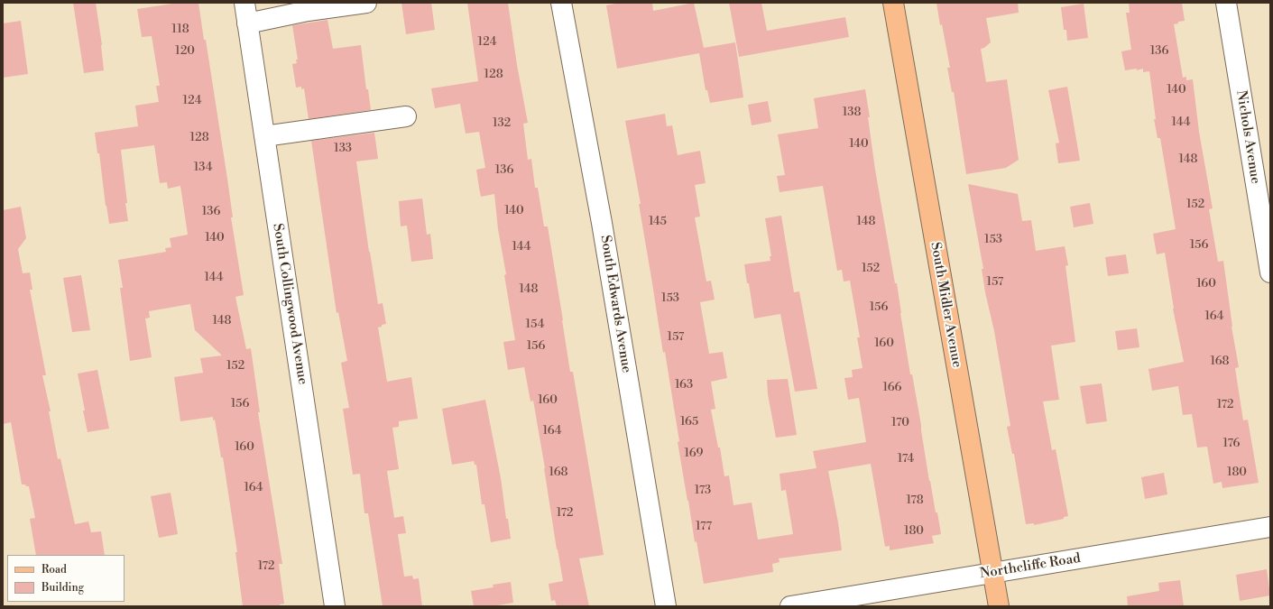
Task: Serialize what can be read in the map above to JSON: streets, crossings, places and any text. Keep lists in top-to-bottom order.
{
  "streets": {
    "main road": ["South Midler Avenue"],
    "street": [
      "Nichols Avenue",
      "South Collingwood Avenue",
      "South Edwards Avenue",
      "Northcliffe Road"
    ]
  },
  "crossings": [
    ["South Midler Avenue", "Northcliffe Road"]
  ],
  "house_numbers": [
    "118",
    "124",
    "120",
    "136",
    "128",
    "140",
    "124",
    "138",
    "144",
    "132",
    "128",
    "140",
    "133",
    "148",
    "134",
    "136",
    "152",
    "140",
    "136",
    "145",
    "148",
    "140",
    "153",
    "156",
    "144",
    "152",
    "144",
    "157",
    "160",
    "148",
    "153",
    "156",
    "164",
    "148",
    "154",
    "157",
    "160",
    "156",
    "168",
    "152",
    "163",
    "166",
    "160",
    "156",
    "172",
    "165",
    "170",
    "164",
    "176",
    "160",
    "169",
    "174",
    "168",
    "180",
    "164",
    "173",
    "178",
    "172",
    "177",
    "180",
    "172"
  ],
  "legend": ["Road", "Building"]
}
